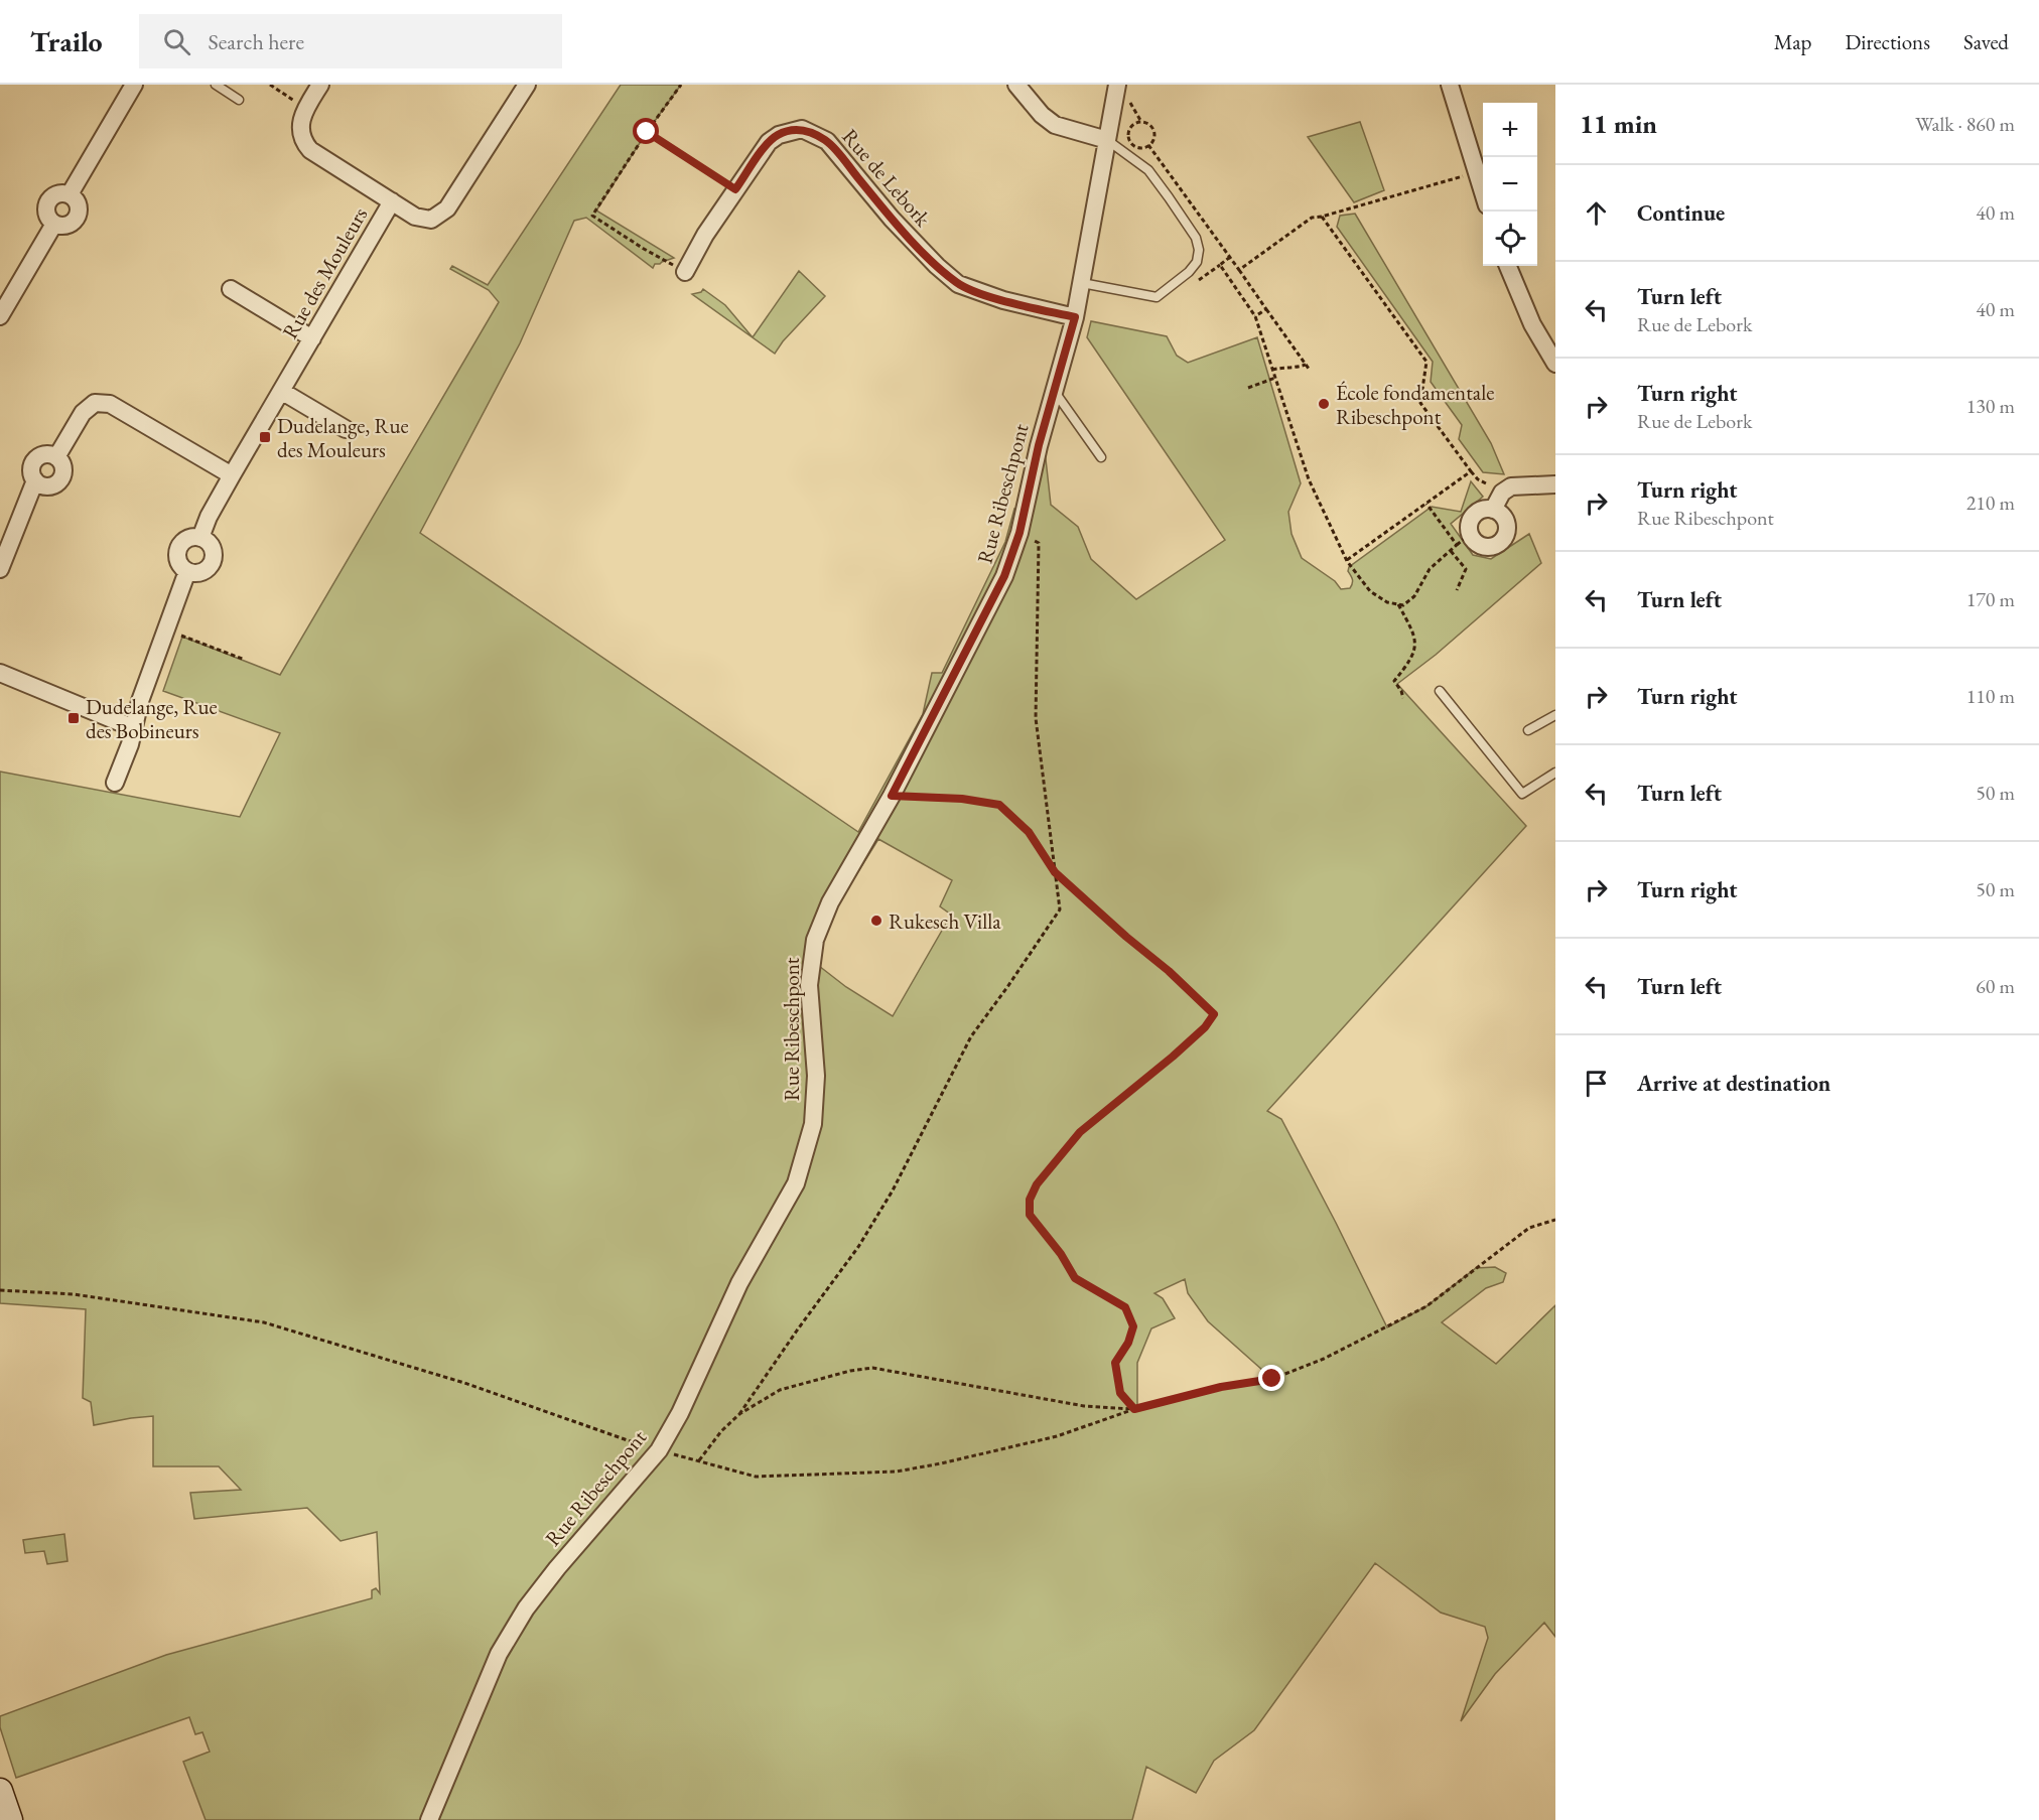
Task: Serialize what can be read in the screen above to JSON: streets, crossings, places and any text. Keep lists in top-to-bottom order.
{
  "streets": {
    "street": ["Rue de Lebork", "Rue des Mouleurs", "Rue Ribeschpont"]
  },
  "crossings": [
    ["Rue de Lebork", "Rue Ribeschpont"]
  ],
  "places": {
    "other": ["École fondamentale Ribeschpont", "Rukesch Villa"],
    "transit": ["Dudelange, Rue des Mouleurs", "Dudelange, Rue des Bobineurs"]
  },
  "page": {
    "header": "Trailo",
    "search": "Search here",
    "nav": ["Map", "Directions", "Saved"],
    "heading": ["11 min", "Walk · 860 m"],
    "map_buttons": ["+", "−"],
    "list": [
      ["Continue", "40 m"],
      ["Turn left", "Rue de Lebork", "40 m"],
      ["Turn right", "Rue de Lebork", "130 m"],
      ["Turn right", "Rue Ribeschpont", "210 m"],
      ["Turn left", "170 m"],
      ["Turn right", "110 m"],
      ["Turn left", "50 m"],
      ["Turn right", "50 m"],
      ["Turn left", "60 m"],
      "Arrive at destination"
    ]
  }
}
